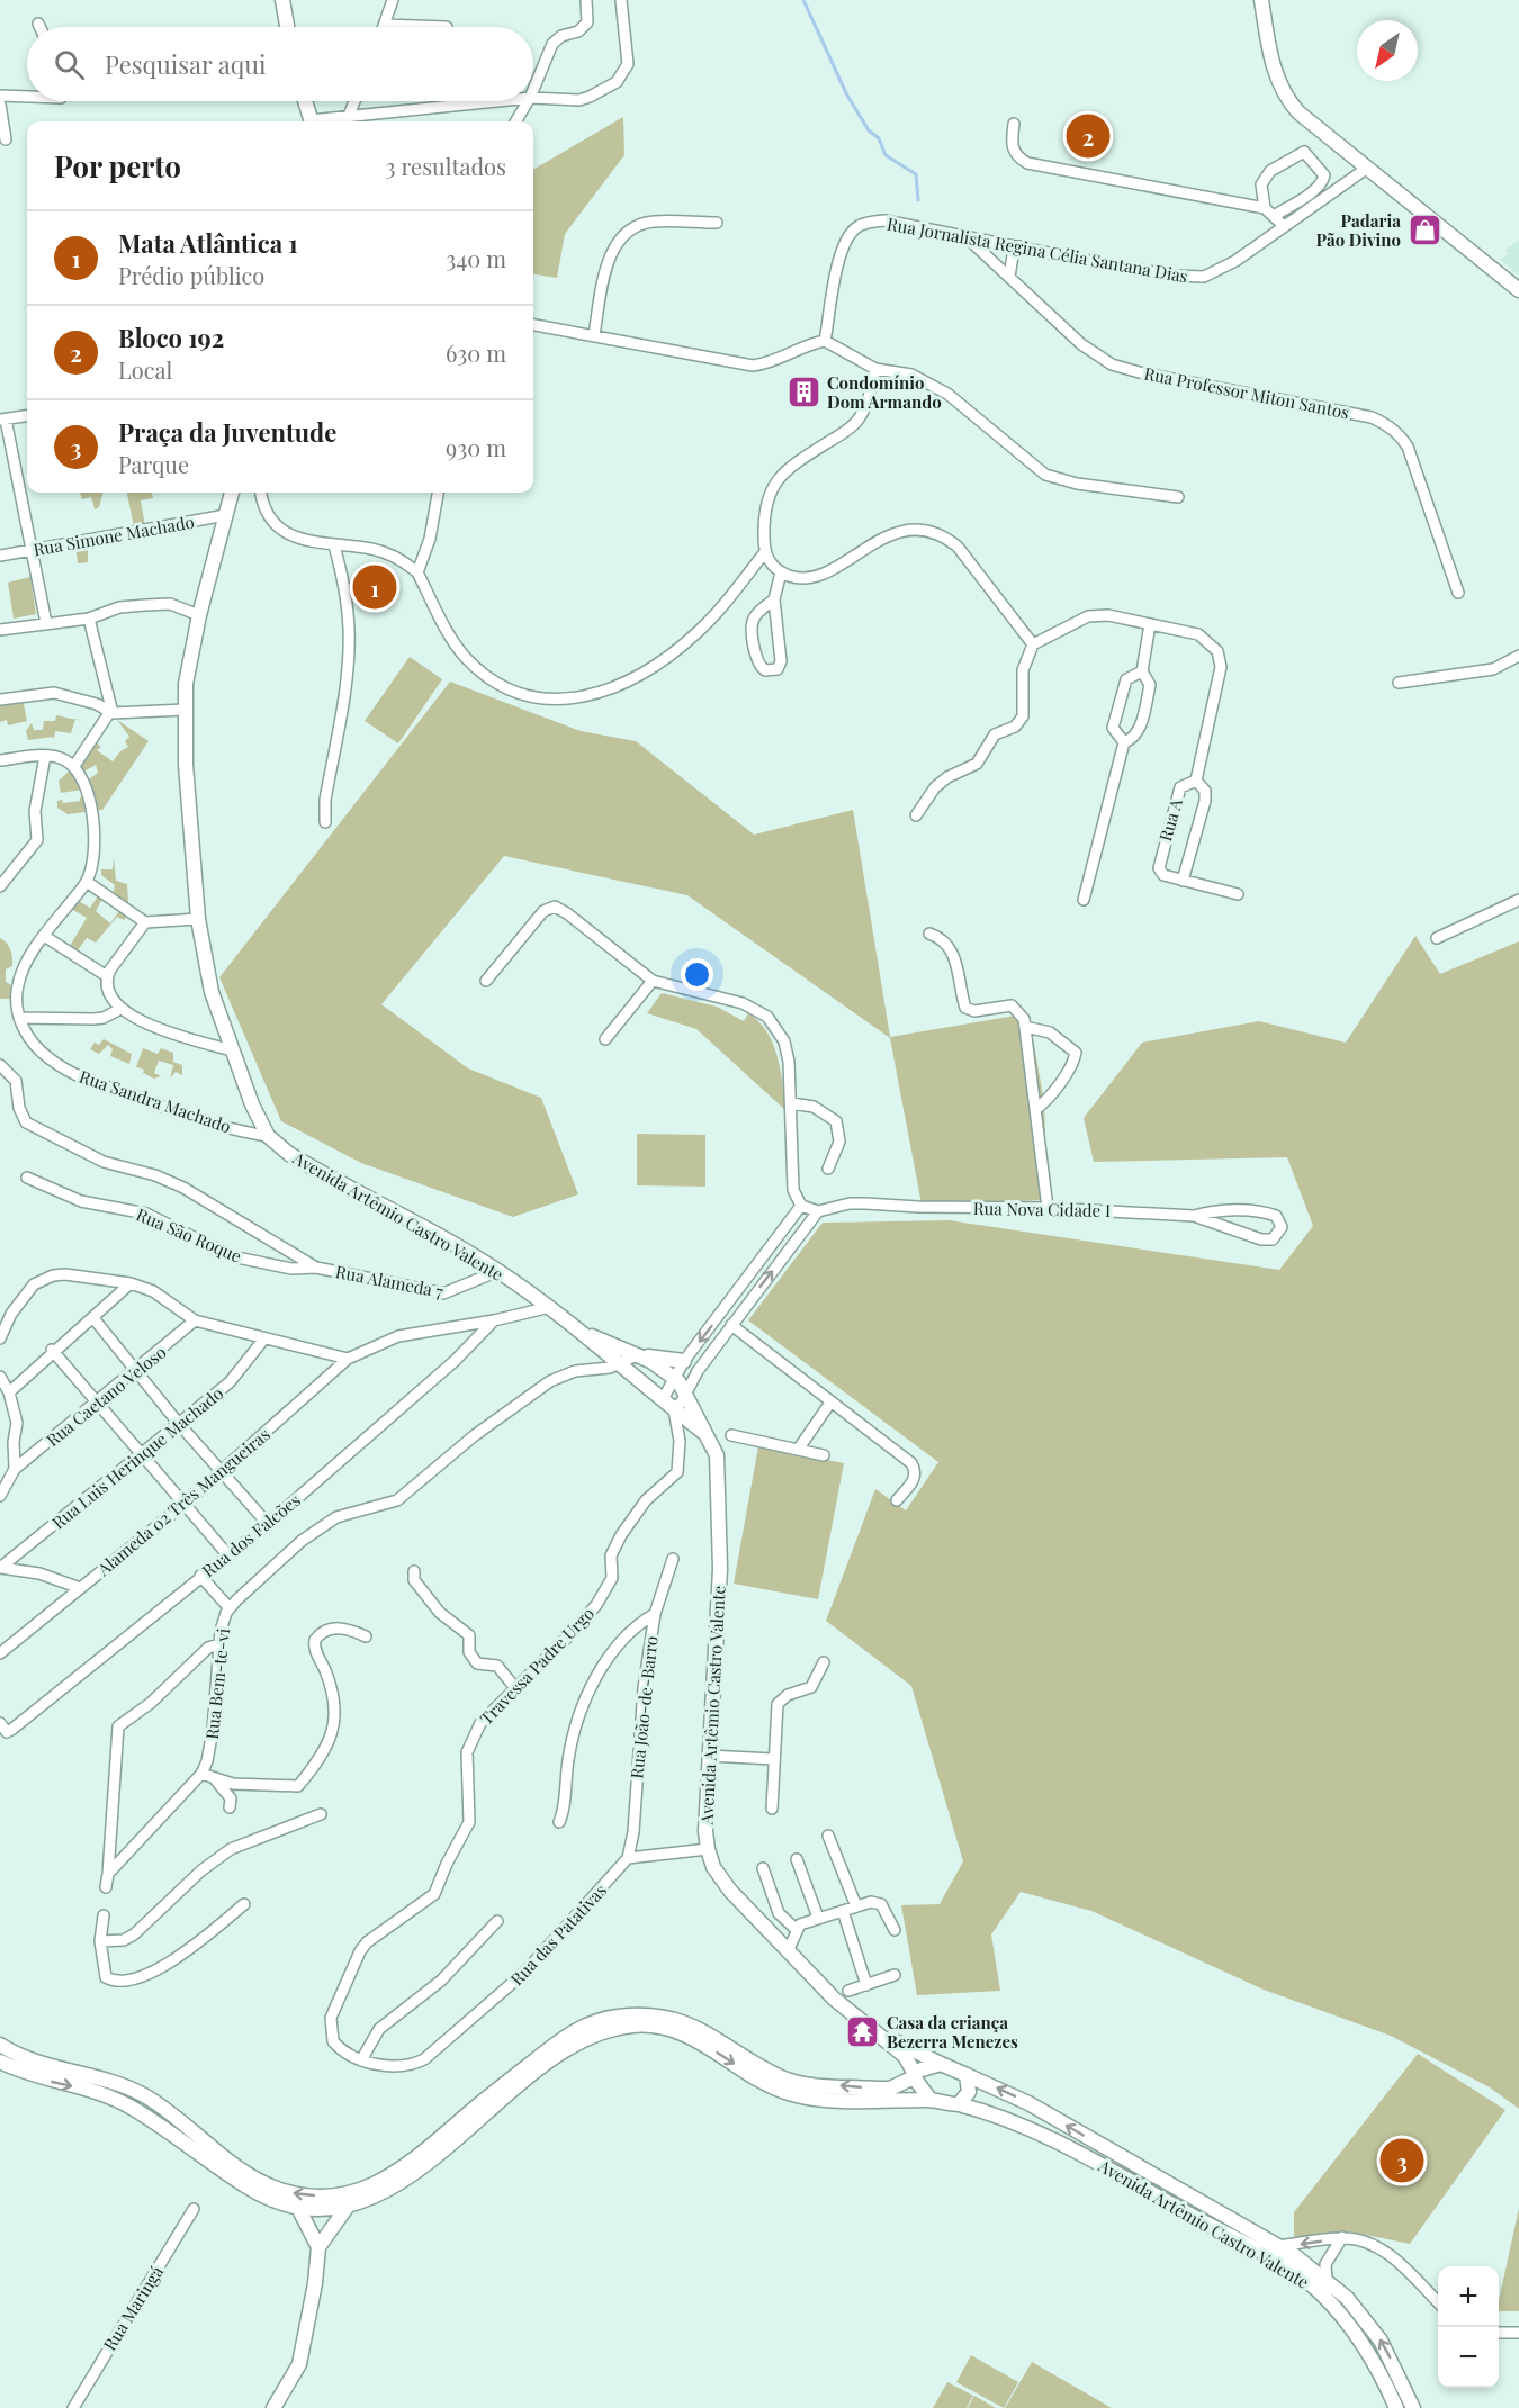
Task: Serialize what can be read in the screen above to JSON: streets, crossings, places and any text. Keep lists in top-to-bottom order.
{
  "streets": {
    "main road": ["Avenida Artêmio Castro Valente"],
    "street": [
      "Rua Jornalista Regina Célia Santana Dias",
      "Rua Professor Miton Santos",
      "Rua Simone Machado",
      "Rua A",
      "Rua Sandra Machado",
      "Rua Nova Cidade I",
      "Rua São Roque",
      "Rua Alameda 7",
      "Rua Caetano Veloso",
      "Rua Luis Herinque Machado",
      "Alameda 02 Três Mangueiras",
      "Rua dos Falcões",
      "Travessa Padre Urgo",
      "Rua Bem-te-vi",
      "Rua João-de-Barro",
      "Rua das Patativas",
      "Rua Maringá"
    ]
  },
  "crossings": [
    ["Rua Jornalista Regina Célia Santana Dias", "Rua Professor Miton Santos"],
    ["Rua Sandra Machado", "Avenida Artêmio Castro Valente"],
    ["Avenida Artêmio Castro Valente", "Rua Alameda 7"],
    ["Avenida Artêmio Castro Valente", "Alameda 02 Três Mangueiras"],
    ["Avenida Artêmio Castro Valente", "Travessa Padre Urgo"],
    ["Avenida Artêmio Castro Valente", "Rua Bem-te-vi"],
    ["Rua São Roque", "Rua Alameda 7"],
    ["Rua Luis Herinque Machado", "Alameda 02 Três Mangueiras"],
    ["Alameda 02 Três Mangueiras", "Rua dos Falcões"],
    ["Travessa Padre Urgo", "Rua das Patativas"],
    ["Rua João-de-Barro", "Rua das Patativas"]
  ],
  "places": {
    "shop": ["Padaria Pão Divino"],
    "building": ["Condomínio Dom Armando"],
    "temple": ["Casa da criança Bezerra Menezes"]
  },
  "north": "bottom left",
  "page": {
    "search": "Pesquisar aqui",
    "pins": ["2", "1", "3"],
    "heading": ["Por perto", "3 resultados"],
    "list": [
      {
        "mark": "1",
        "name": "Mata Atlântica 1",
        "note": "Prédio público",
        "value": "340 m"
      },
      {
        "mark": "2",
        "name": "Bloco 192",
        "note": "Local",
        "value": "630 m"
      },
      {
        "mark": "3",
        "name": "Praça da Juventude",
        "note": "Parque",
        "value": "930 m"
      }
    ],
    "map_buttons": ["+", "−"]
  }
}
